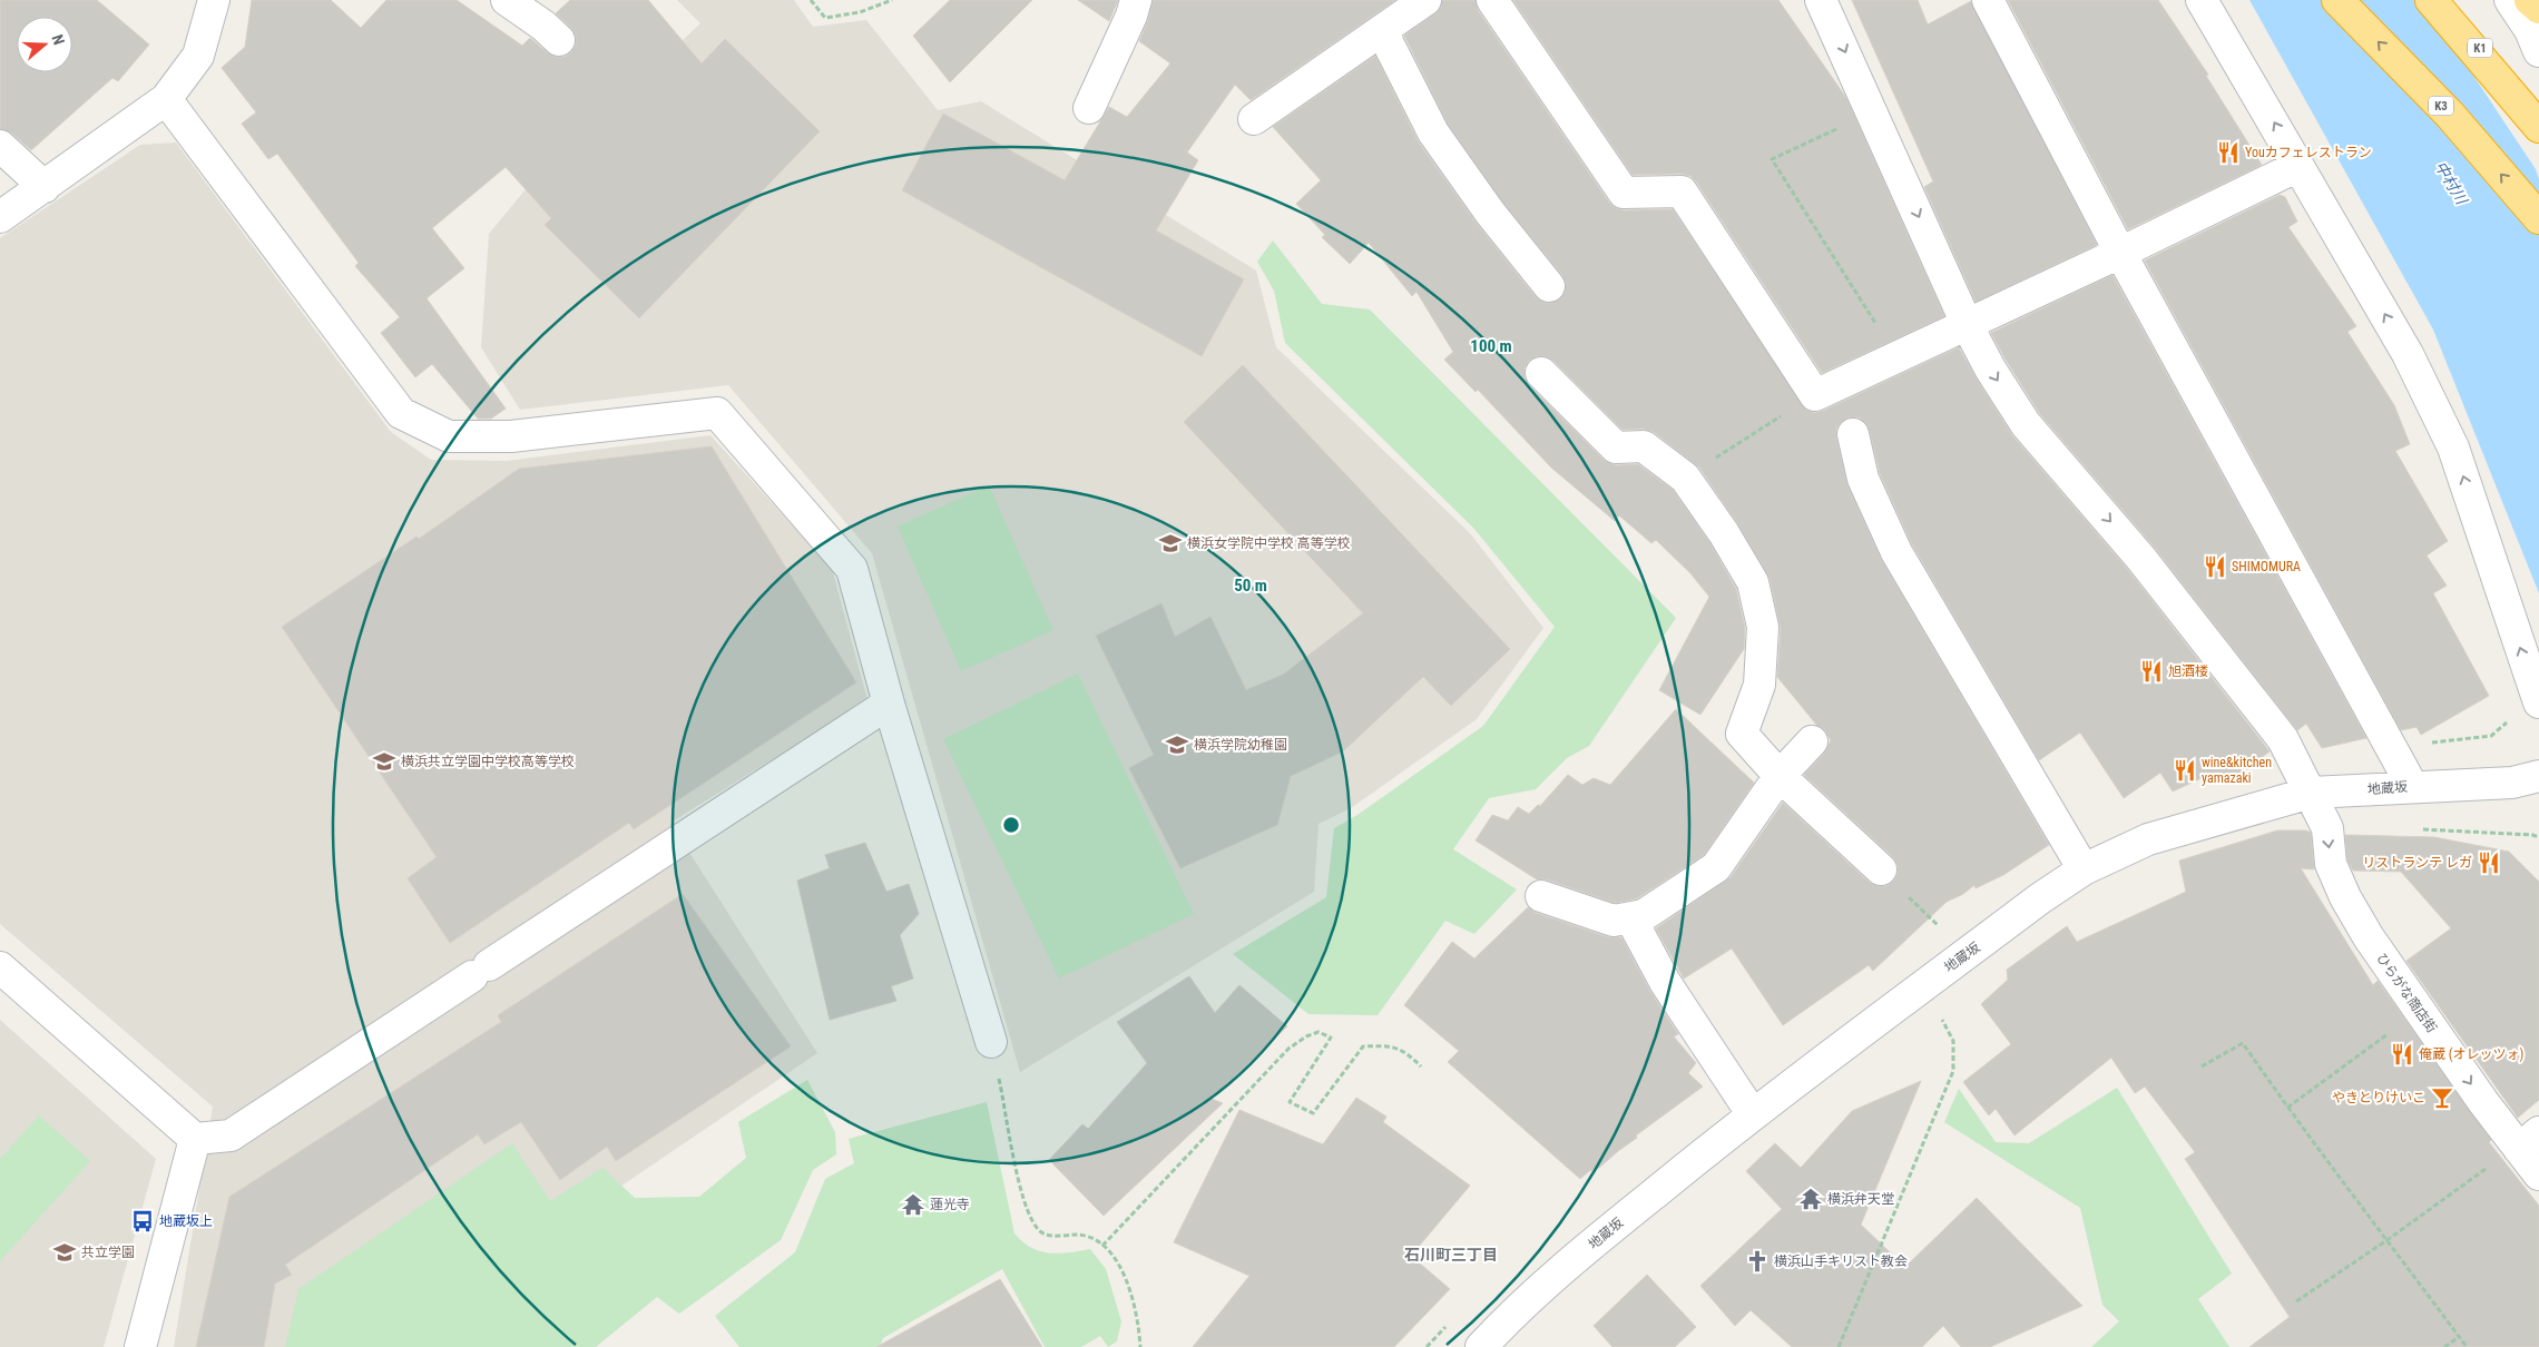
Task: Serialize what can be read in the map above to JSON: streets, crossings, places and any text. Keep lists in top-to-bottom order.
{
  "streets": {
    "highway": ["K1", "K3"],
    "street": ["地蔵坂", "ひらがな商店街"]
  },
  "crossings": [
    ["地蔵坂", "ひらがな商店街"]
  ],
  "districts": ["石川町三丁目"],
  "water": ["中村川"],
  "places": {
    "restaurant": [
      "Youカフェレストラン",
      "SHIMOMURA",
      "旭酒楼",
      "wine&kitchen yamazaki",
      "リストランテ レガ",
      "俺蔵 (オレッツォ)"
    ],
    "school or university": [
      "横浜女学院中学校 高等学校",
      "横浜学院幼稚園",
      "横浜共立学園中学校高等学校",
      "共立学園"
    ],
    "bar": ["やきとりけいこ"],
    "temple": ["横浜弁天堂", "蓮光寺"],
    "bus stop": ["地蔵坂上"],
    "church": ["横浜山手キリスト教会"]
  },
  "north": "right",
  "rings": ["100 m", "50 m"]
}
